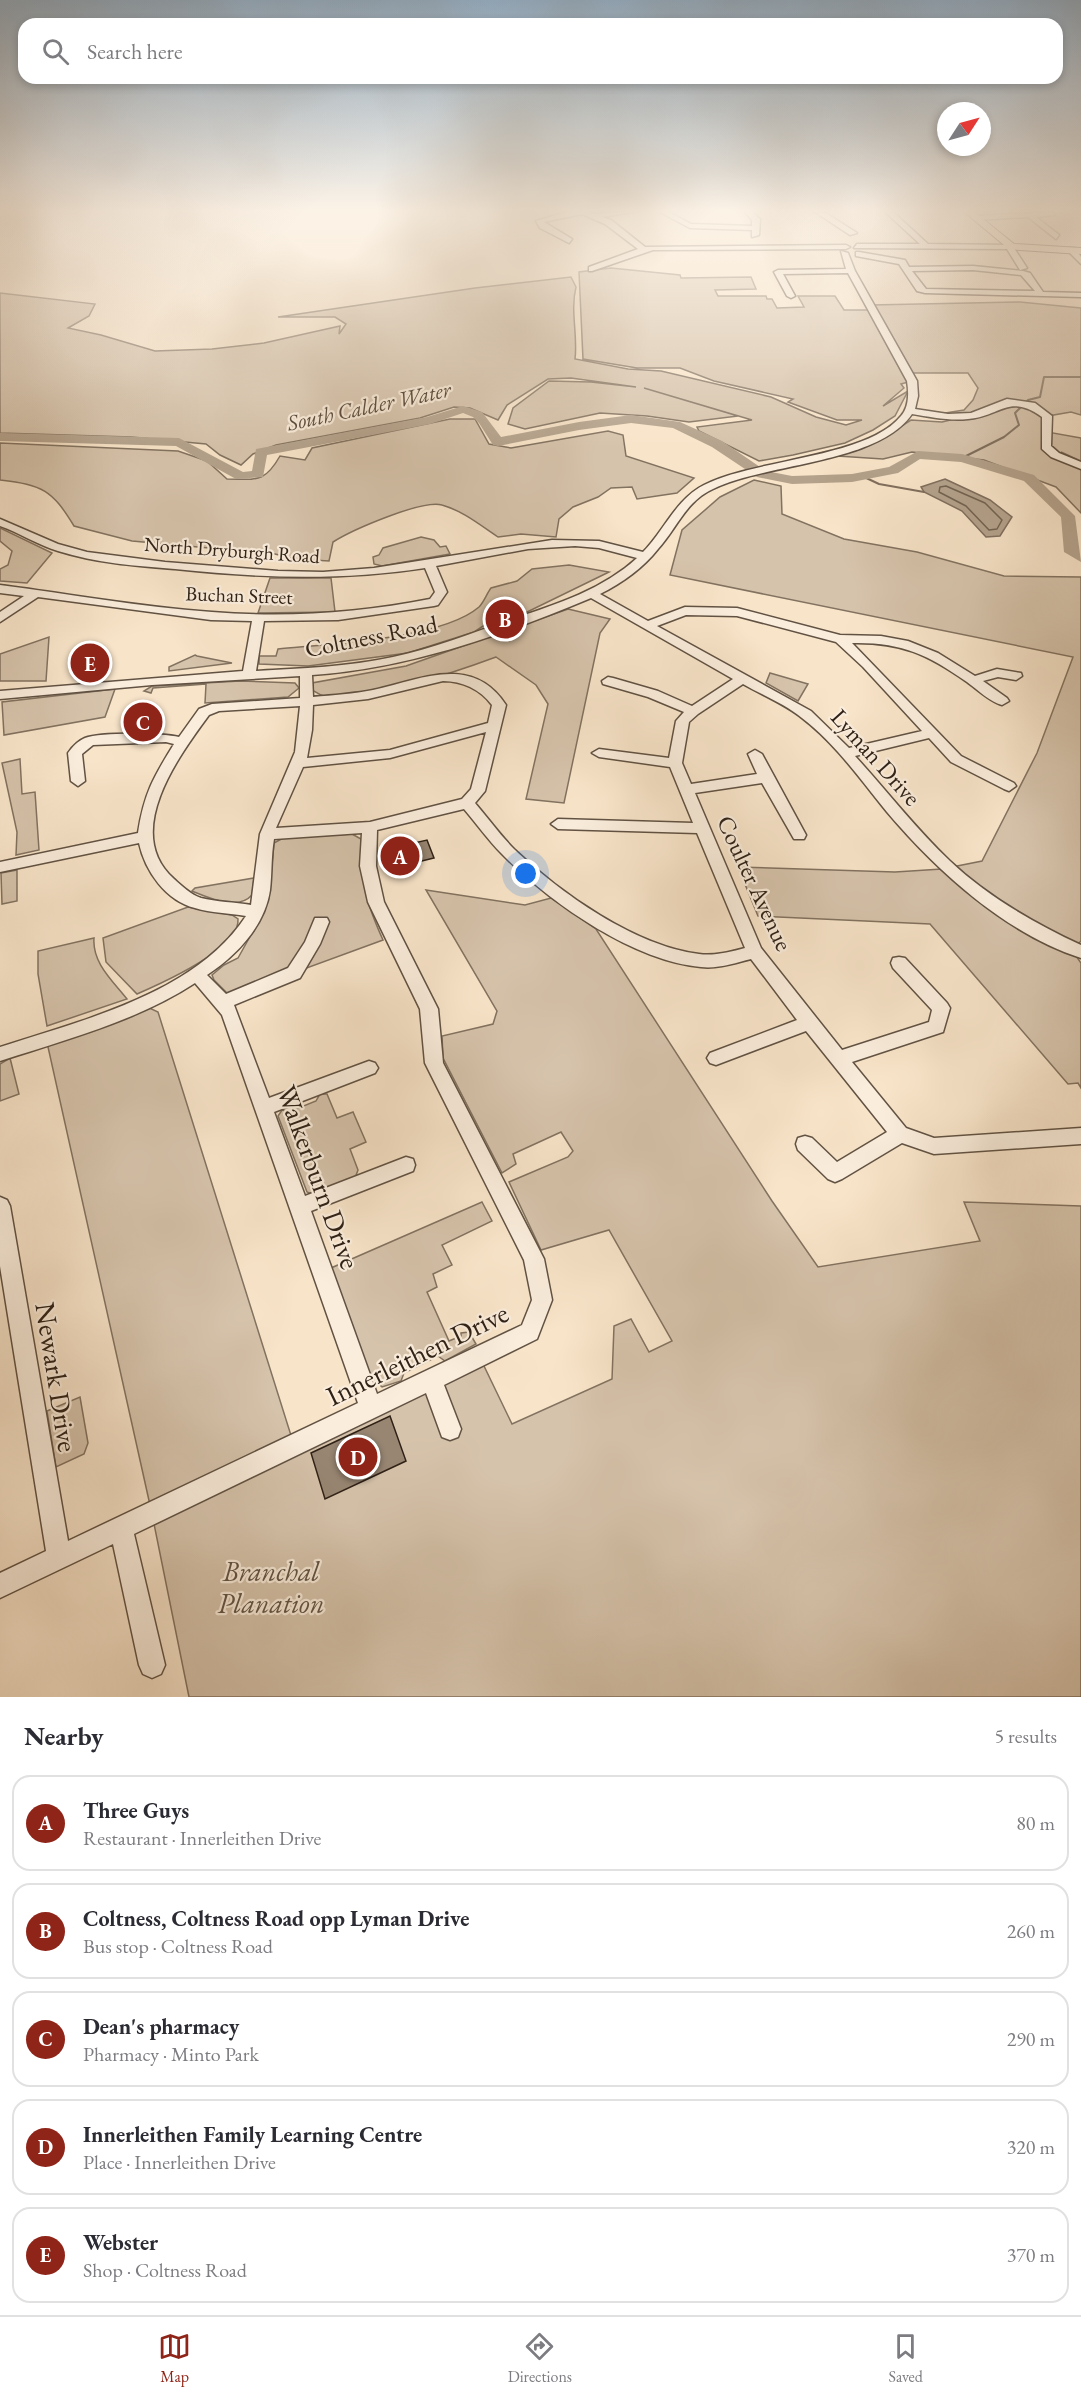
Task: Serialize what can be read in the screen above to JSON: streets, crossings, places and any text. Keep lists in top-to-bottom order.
{
  "streets": {
    "street": [
      "North Dryburgh Road",
      "Buchan Street",
      "Coltness Road",
      "Lyman Drive",
      "Coulter Avenue",
      "Walkerburn Drive",
      "Innerleithen Drive",
      "Newark Drive"
    ]
  },
  "crossings": [
    ["North Dryburgh Road", "Buchan Street"],
    ["North Dryburgh Road", "Coltness Road"],
    ["Coltness Road", "Lyman Drive"],
    ["Walkerburn Drive", "Innerleithen Drive"],
    ["Innerleithen Drive", "Newark Drive"]
  ],
  "water": ["South Calder Water"],
  "parks": ["Branchal Planation"],
  "north": "top right",
  "page": {
    "search": "Search here",
    "pins": [
      "B",
      "E",
      "C",
      "A",
      "D"
    ],
    "heading": ["Nearby", "5 results"],
    "list": [
      {
        "mark": "A",
        "name": "Three Guys",
        "note": "Restaurant · Innerleithen Drive",
        "value": "80 m"
      },
      {
        "mark": "B",
        "name": "Coltness, Coltness Road opp Lyman Drive",
        "note": "Bus stop · Coltness Road",
        "value": "260 m"
      },
      {
        "mark": "C",
        "name": "Dean's pharmacy",
        "note": "Pharmacy · Minto Park",
        "value": "290 m"
      },
      {
        "mark": "D",
        "name": "Innerleithen Family Learning Centre",
        "note": "Place · Innerleithen Drive",
        "value": "320 m"
      },
      {
        "mark": "E",
        "name": "Webster",
        "note": "Shop · Coltness Road",
        "value": "370 m"
      }
    ],
    "nav": ["Map", "Directions", "Saved"]
  }
}
